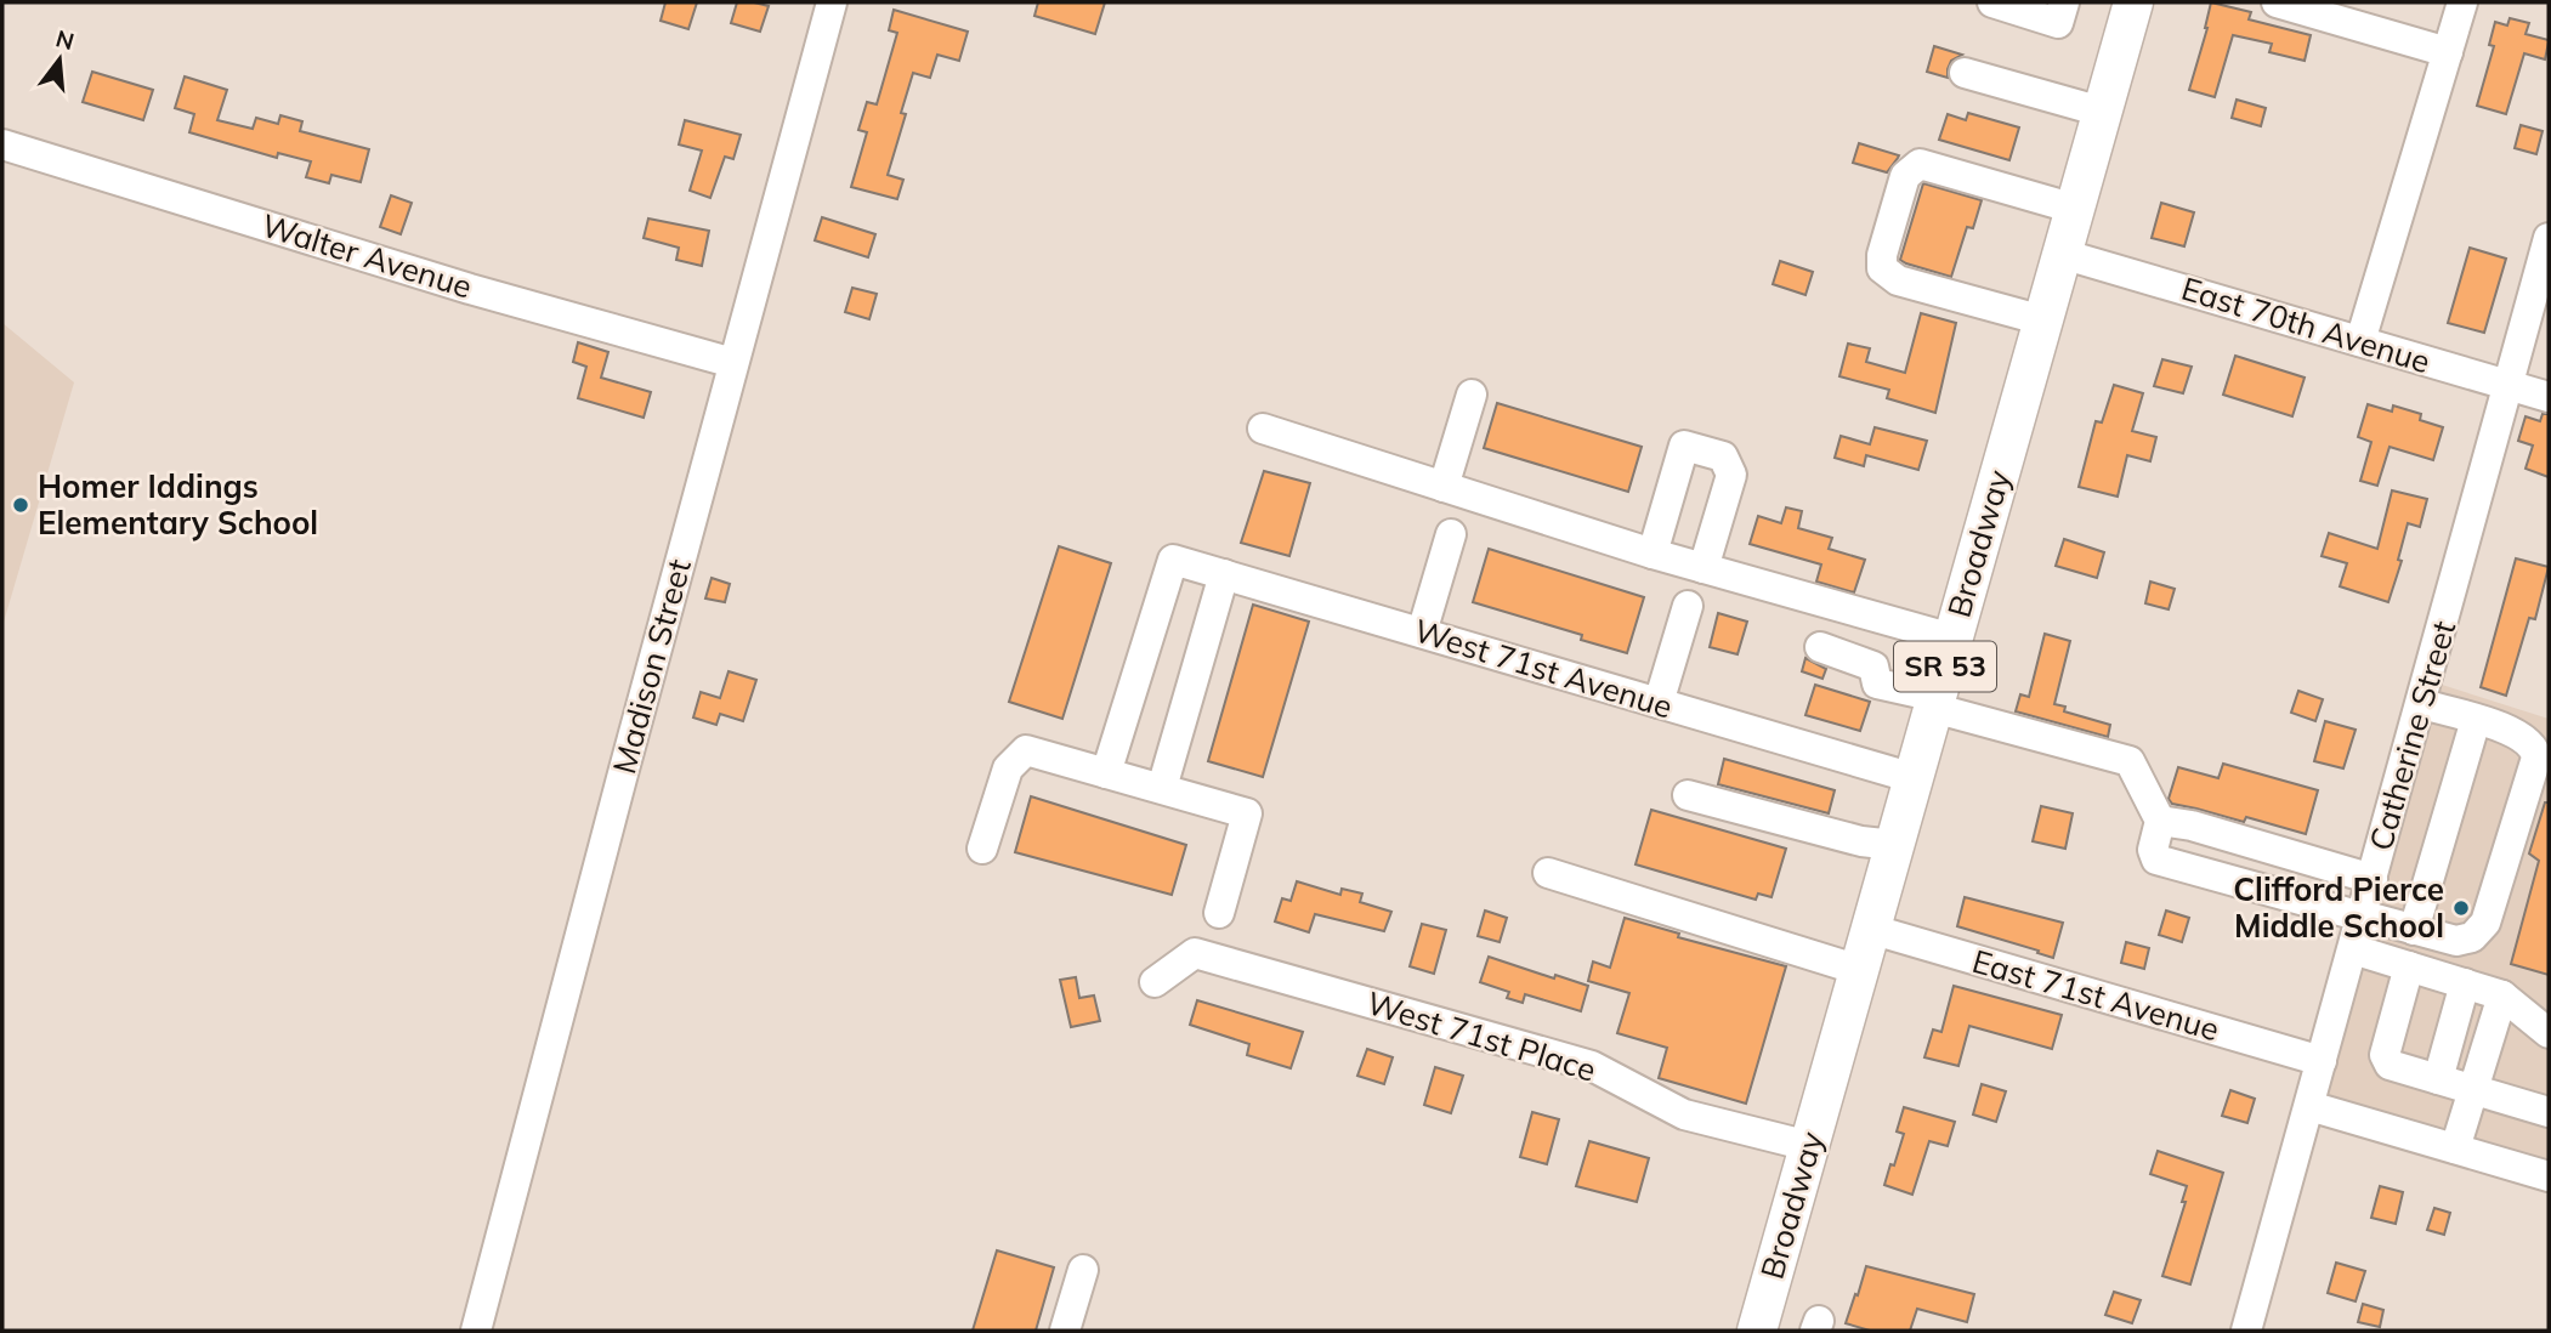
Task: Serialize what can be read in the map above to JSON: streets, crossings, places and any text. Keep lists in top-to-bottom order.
{
  "streets": {
    "main road": ["Broadway", "SR 53"],
    "street": [
      "Walter Avenue",
      "East 70th Avenue",
      "Madison Street",
      "West 71st Avenue",
      "Catherine Street",
      "East 71st Avenue",
      "West 71st Place"
    ]
  },
  "crossings": [
    ["Walter Avenue", "Madison Street"],
    ["East 70th Avenue", "Broadway"],
    ["East 70th Avenue", "Catherine Street"],
    ["Broadway", "West 71st Avenue"],
    ["Broadway", "East 71st Avenue"],
    ["Broadway", "West 71st Place"],
    ["Catherine Street", "East 71st Avenue"]
  ],
  "places": ["Homer Iddings Elementary School", "Clifford Pierce Middle School"],
  "north": "top"
}
